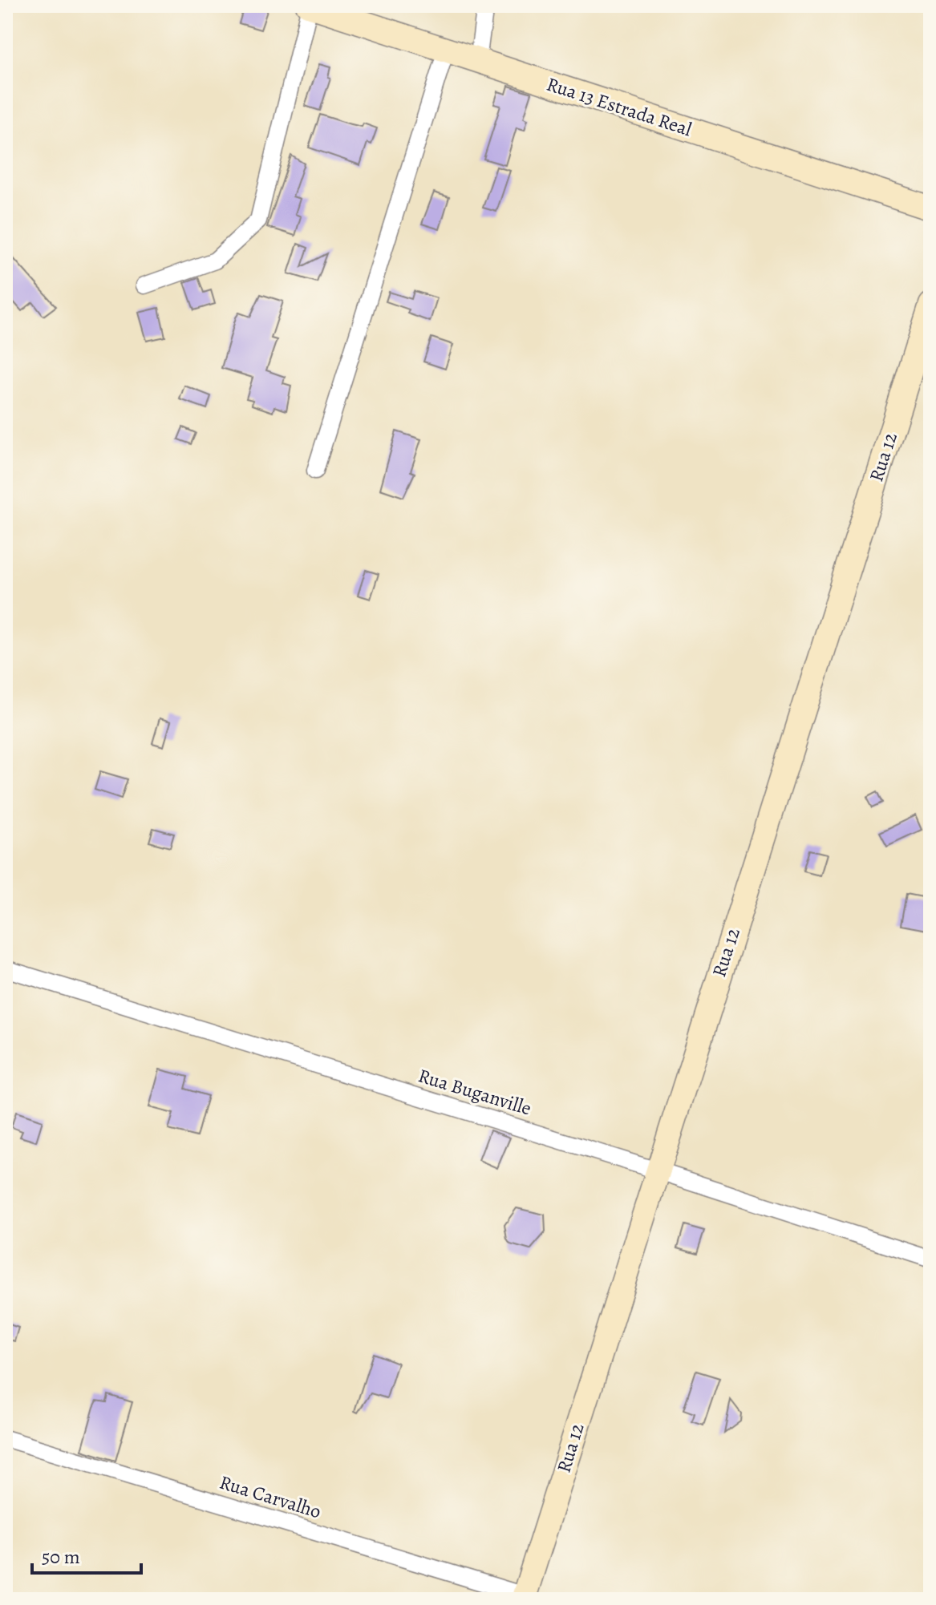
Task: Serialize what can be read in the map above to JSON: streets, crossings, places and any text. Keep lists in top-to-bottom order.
{
  "streets": {
    "street": [
      "Rua 13 Estrada Real",
      "Rua 12",
      "Rua Buganville",
      "Rua Carvalho"
    ]
  },
  "crossings": [
    ["Rua 12", "Rua Buganville"],
    ["Rua 12", "Rua Carvalho"]
  ],
  "scale_bar": "50 m"
}
